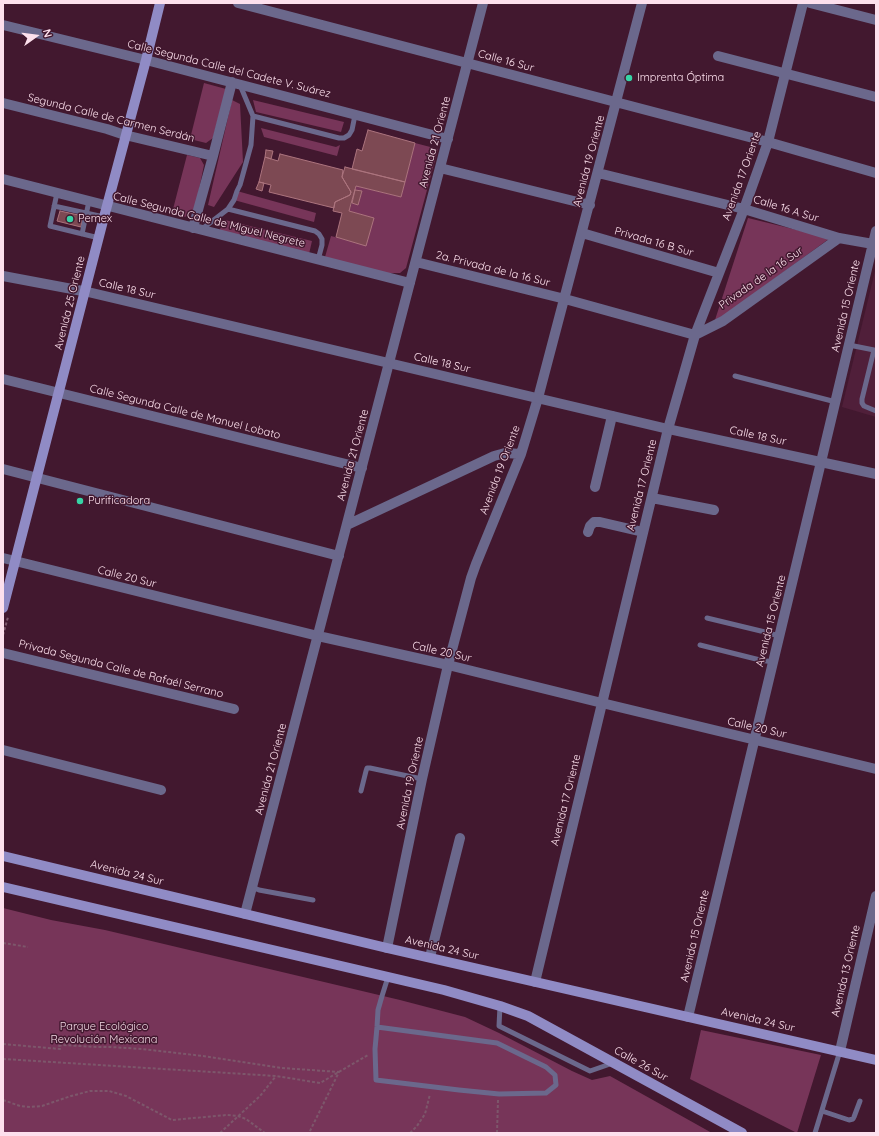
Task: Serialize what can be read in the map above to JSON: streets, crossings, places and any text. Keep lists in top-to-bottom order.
{
  "streets": {
    "main road": ["Avenida 25 Oriente", "Avenida 24 Sur", "Calle 26 Sur"],
    "street": [
      "Calle 16 Sur",
      "Calle Segunda Calle del Cadete V. Suárez",
      "Segunda Calle de Carmen Serdán",
      "Avenida 21 Oriente",
      "Avenida 19 Oriente",
      "Avenida 17 Oriente",
      "Calle 16 A Sur",
      "Calle Segunda Calle de Miguel Negrete",
      "Privada 16 B Sur",
      "2a. Privada de la 16 Sur",
      "Privada de la 16 Sur",
      "Calle 18 Sur",
      "Avenida 15 Oriente",
      "Calle Segunda Calle de Manuel Lobato",
      "Calle 20 Sur",
      "Privada Segunda Calle de Rafaél Serrano",
      "Avenida 13 Oriente"
    ]
  },
  "crossings": [
    ["Calle 16 Sur", "Avenida 21 Oriente"],
    ["Calle 16 Sur", "Avenida 19 Oriente"],
    ["Calle 16 Sur", "Avenida 17 Oriente"],
    ["Calle Segunda Calle del Cadete V. Suárez", "Avenida 21 Oriente"],
    ["Calle Segunda Calle del Cadete V. Suárez", "Avenida 25 Oriente"],
    ["Segunda Calle de Carmen Serdán", "Avenida 25 Oriente"],
    ["Avenida 21 Oriente", "Calle Segunda Calle de Miguel Negrete"],
    ["Avenida 21 Oriente", "2a. Privada de la 16 Sur"],
    ["Avenida 21 Oriente", "Calle 18 Sur"],
    ["Avenida 21 Oriente", "Calle Segunda Calle de Manuel Lobato"],
    ["Avenida 21 Oriente", "Calle 20 Sur"],
    ["Avenida 21 Oriente", "Avenida 24 Sur"],
    ["Avenida 19 Oriente", "Calle 16 A Sur"],
    ["Avenida 19 Oriente", "Privada 16 B Sur"],
    ["Avenida 19 Oriente", "2a. Privada de la 16 Sur"],
    ["Avenida 19 Oriente", "Calle 18 Sur"],
    ["Avenida 19 Oriente", "Calle 20 Sur"],
    ["Avenida 19 Oriente", "Avenida 24 Sur"],
    ["Avenida 17 Oriente", "Calle 16 A Sur"],
    ["Avenida 17 Oriente", "Privada 16 B Sur"],
    ["Avenida 17 Oriente", "2a. Privada de la 16 Sur"],
    ["Avenida 17 Oriente", "Privada de la 16 Sur"],
    ["Avenida 17 Oriente", "Calle 18 Sur"],
    ["Avenida 17 Oriente", "Calle 20 Sur"],
    ["Avenida 17 Oriente", "Avenida 24 Sur"],
    ["Calle 16 A Sur", "Privada de la 16 Sur"],
    ["Calle 16 A Sur", "Avenida 15 Oriente"],
    ["Calle Segunda Calle de Miguel Negrete", "Avenida 25 Oriente"],
    ["2a. Privada de la 16 Sur", "Privada de la 16 Sur"],
    ["Calle 18 Sur", "Avenida 25 Oriente"],
    ["Calle 18 Sur", "Avenida 15 Oriente"],
    ["Avenida 25 Oriente", "Calle Segunda Calle de Manuel Lobato"],
    ["Avenida 25 Oriente", "Calle 20 Sur"],
    ["Avenida 15 Oriente", "Calle 20 Sur"],
    ["Avenida 15 Oriente", "Avenida 24 Sur"],
    ["Avenida 24 Sur", "Avenida 13 Oriente"]
  ],
  "parks": ["Parque Ecológico Revolución Mexicana"],
  "places": ["Imprenta Óptima", "Pemex", "Purificadora"],
  "north": "right"
}
